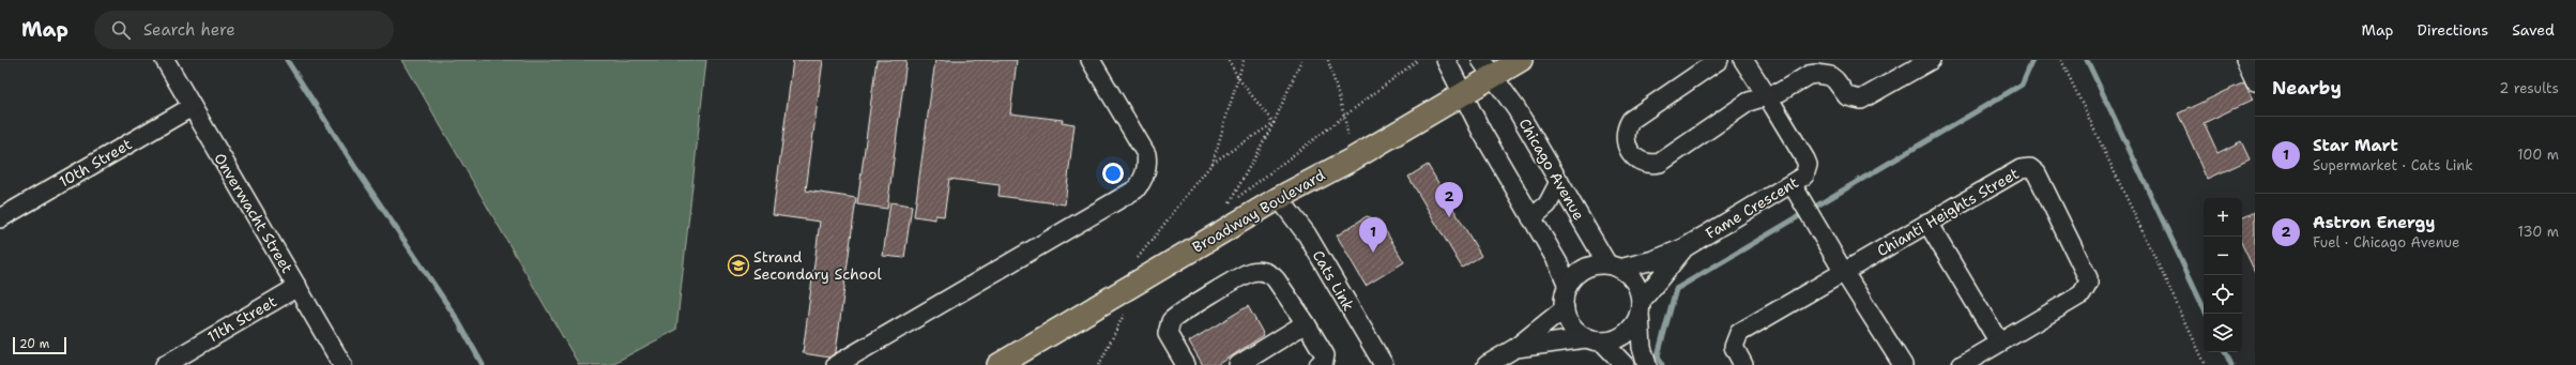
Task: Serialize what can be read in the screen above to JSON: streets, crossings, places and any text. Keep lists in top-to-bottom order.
{
  "streets": {
    "main road": ["Broadway Boulevard"],
    "street": [
      "10th Street",
      "Chicago Avenue",
      "Fame Crescent",
      "Chianti Heights Street",
      "Onverwacht Street",
      "Cats Link",
      "11th Street"
    ]
  },
  "crossings": [
    ["10th Street", "Onverwacht Street"],
    ["Chicago Avenue", "Fame Crescent"],
    ["Chicago Avenue", "Broadway Boulevard"],
    ["Broadway Boulevard", "Cats Link"],
    ["Onverwacht Street", "11th Street"]
  ],
  "places": {
    "school or university": ["Strand Secondary School"]
  },
  "scale_bar": "20 m",
  "page": {
    "header": "Map",
    "search": "Search here",
    "nav": ["Map", "Directions", "Saved"],
    "heading": ["Nearby", "2 results"],
    "list": [
      {
        "mark": "1",
        "name": "Star Mart",
        "note": "Supermarket · Cats Link",
        "value": "100 m"
      },
      {
        "mark": "2",
        "name": "Astron Energy",
        "note": "Fuel · Chicago Avenue",
        "value": "130 m"
      }
    ],
    "pins": ["2", "1"],
    "map_buttons": ["+", "−"],
    "scale": "20 m"
  }
}
